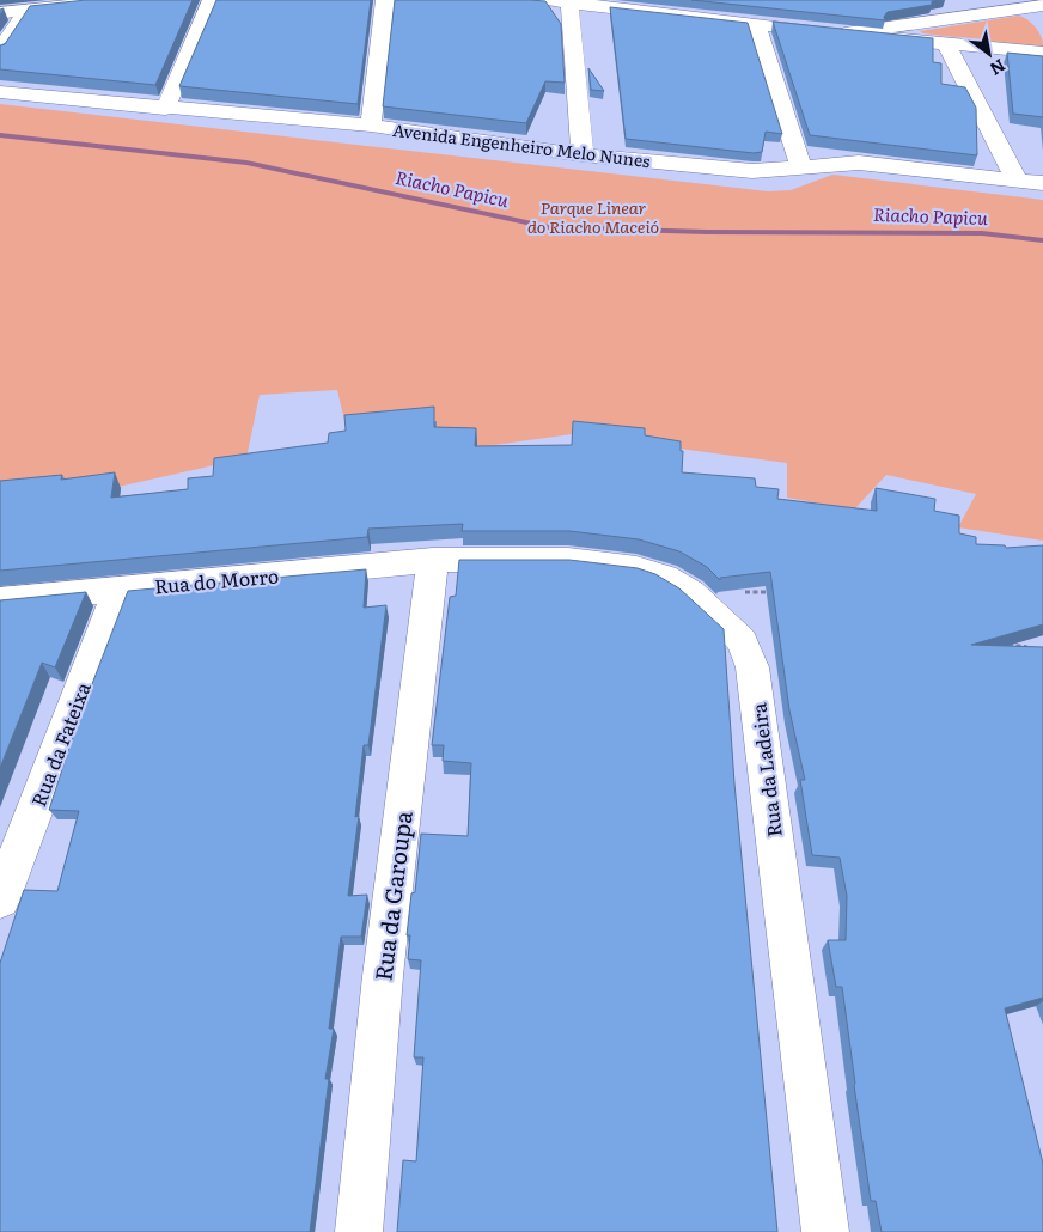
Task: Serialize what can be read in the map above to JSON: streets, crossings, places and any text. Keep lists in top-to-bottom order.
{
  "streets": {
    "street": [
      "Avenida Engenheiro Melo Nunes",
      "Rua do Morro",
      "Rua da Fateixa",
      "Rua da Ladeira",
      "Rua da Garoupa"
    ]
  },
  "crossings": [
    ["Rua do Morro", "Rua da Fateixa"],
    ["Rua do Morro", "Rua da Ladeira"],
    ["Rua do Morro", "Rua da Garoupa"],
    ["Rua da Ladeira", "Rua da Garoupa"]
  ],
  "water": ["Riacho Papicu"],
  "parks": ["Parque Linear do Riacho Maceió"],
  "north": "bottom right"
}
